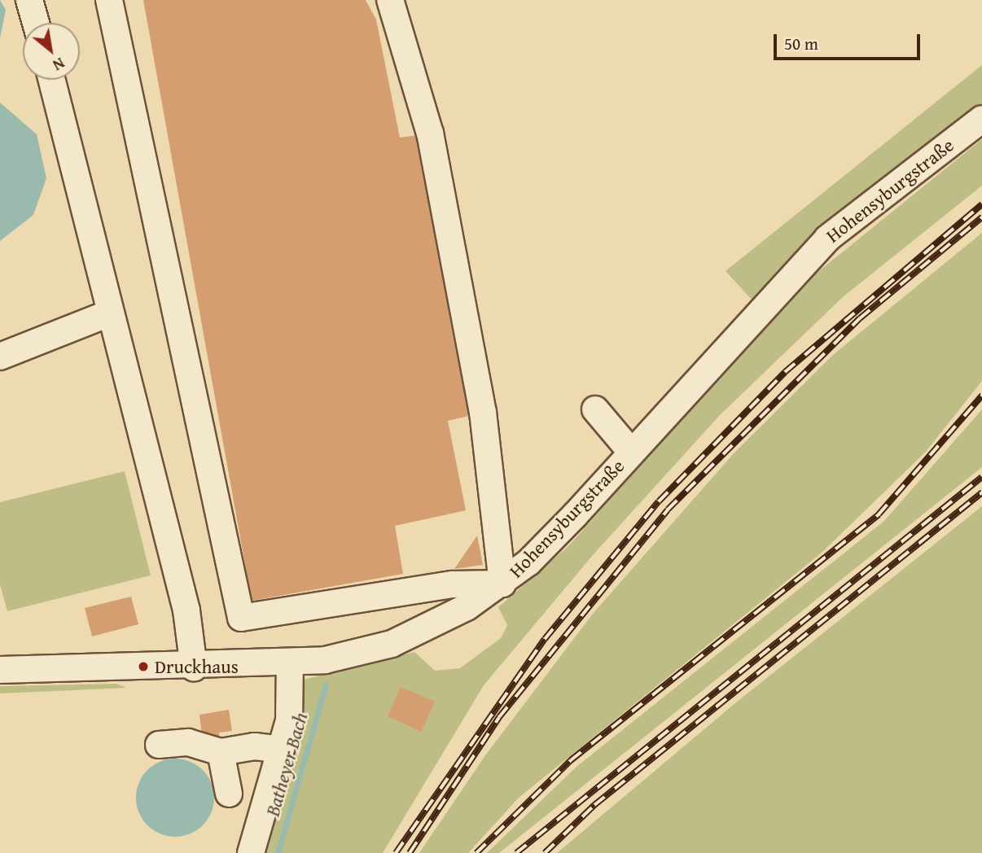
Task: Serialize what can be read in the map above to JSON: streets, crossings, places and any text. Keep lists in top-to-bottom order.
{
  "streets": {
    "street": ["Hohensyburgstraße"]
  },
  "water": ["Batheyer Bach"],
  "places": ["Druckhaus"],
  "scale_bar": "50 m",
  "north": "bottom right"
}
